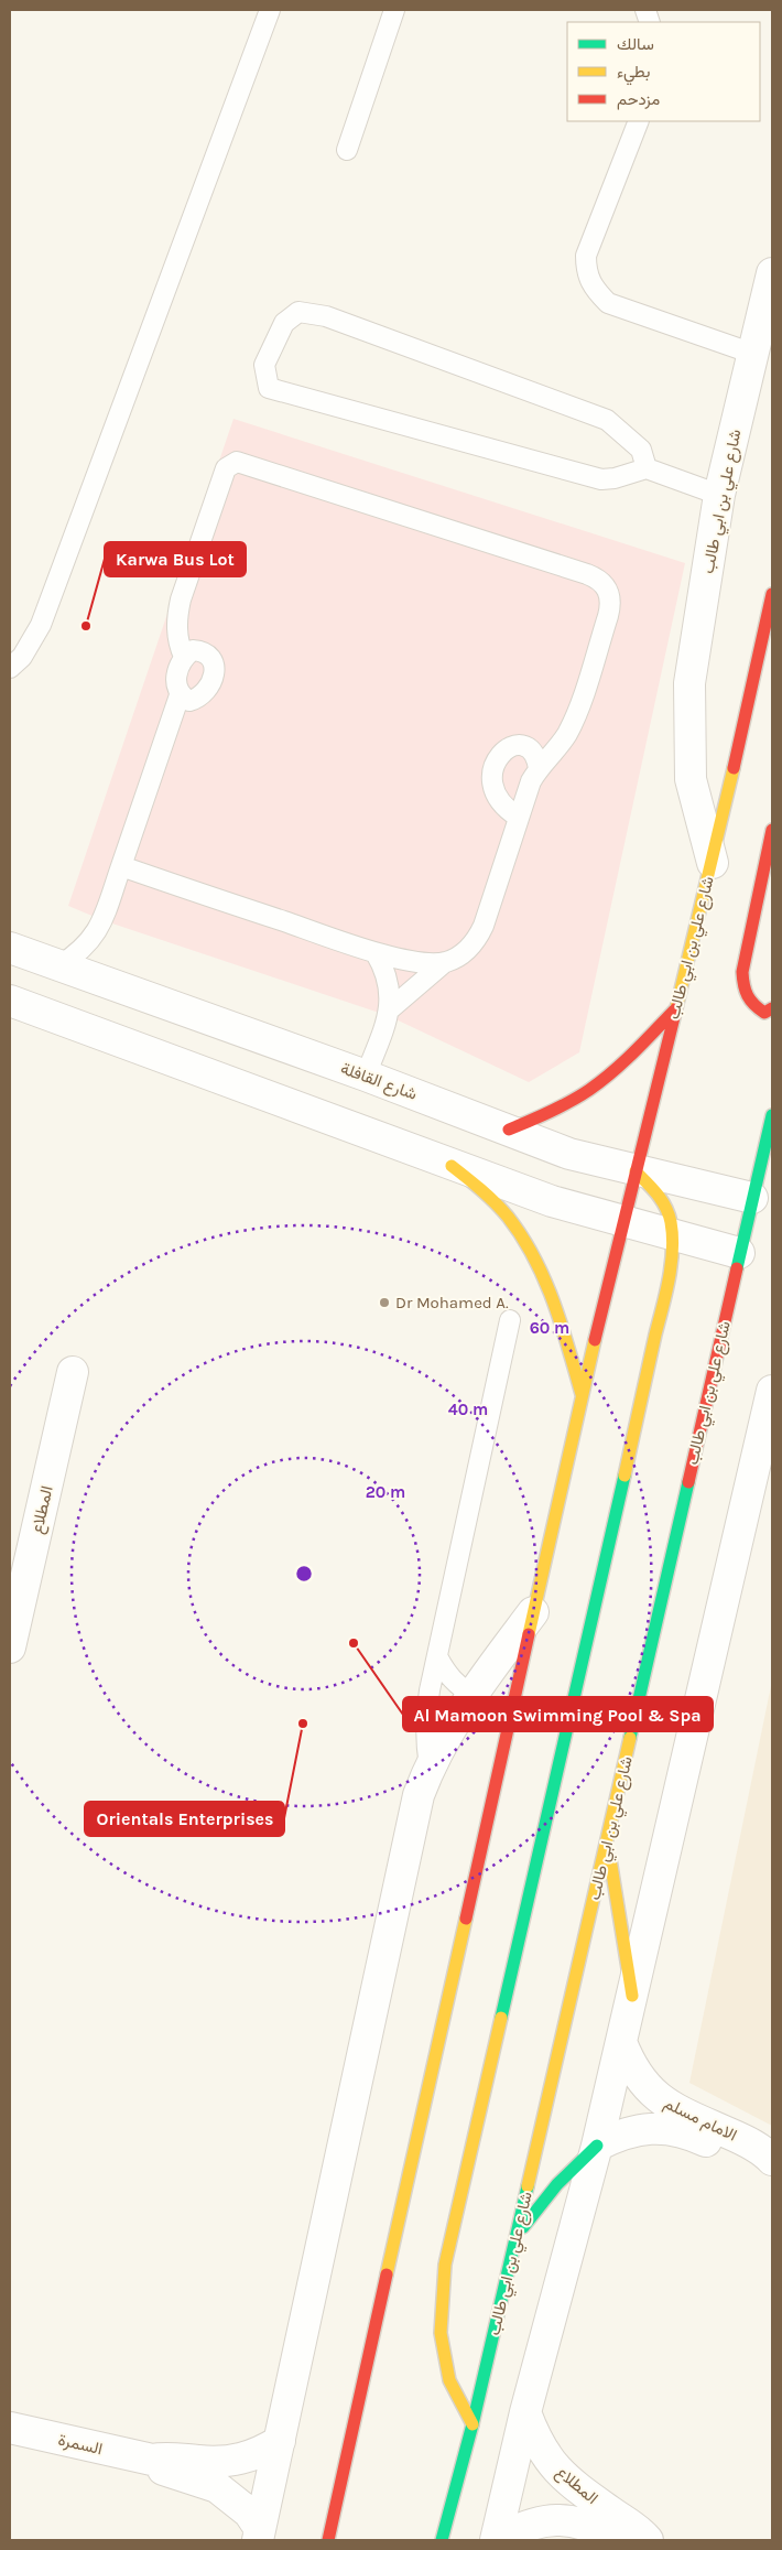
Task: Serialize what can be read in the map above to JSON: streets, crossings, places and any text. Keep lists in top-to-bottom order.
{
  "streets": {
    "main road": ["شارع علي بن ابي طالب"],
    "street": [
      "شارع القافلة",
      "المطلاع",
      "الامام مسلم",
      "السمرة"
    ]
  },
  "crossings": [
    ["شارع علي بن ابي طالب", "شارع القافلة"],
    ["شارع علي بن ابي طالب", "السمرة"]
  ],
  "places": [
    "Karwa Bus Lot",
    "Dr Mohamed A.",
    "Al Mamoon Swimming Pool & Spa",
    "Orientals Enterprises"
  ],
  "legend": ["سالك", "بطيء", "مزدحم"],
  "rings": ["60 m", "40 m", "20 m"]
}
